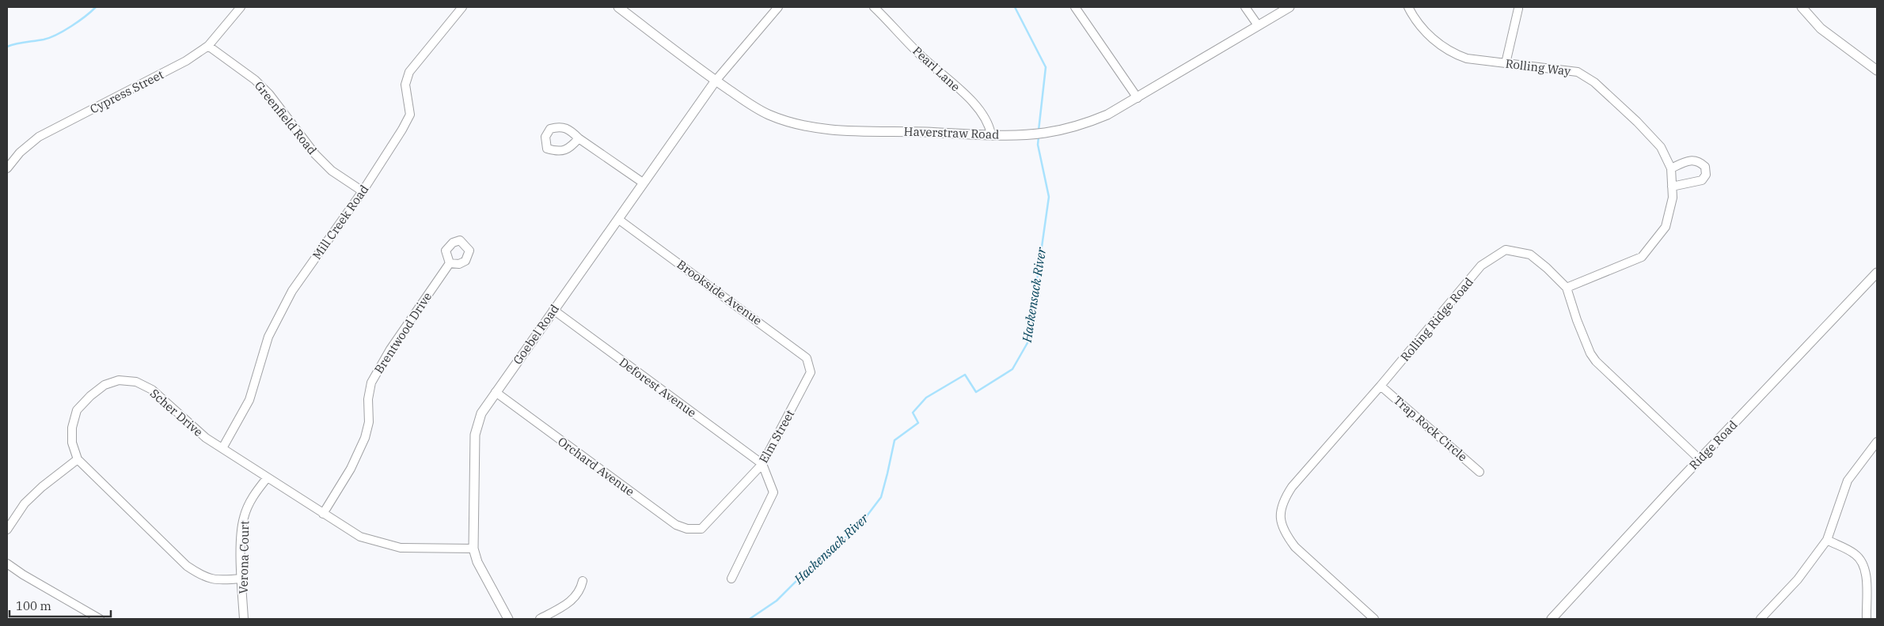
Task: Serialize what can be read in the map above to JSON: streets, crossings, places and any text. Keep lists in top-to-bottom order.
{
  "streets": {
    "street": [
      "Rolling Way",
      "Pearl Lane",
      "Cypress Street",
      "Greenfield Road",
      "Haverstraw Road",
      "Mill Creek Road",
      "Brookside Avenue",
      "Rolling Ridge Road",
      "Brentwood Drive",
      "Goebel Road",
      "Deforest Avenue",
      "Scher Drive",
      "Trap Rock Circle",
      "Elm Street",
      "Ridge Road",
      "Orchard Avenue",
      "Verona Court"
    ]
  },
  "crossings": [
    ["Rolling Way", "Rolling Ridge Road"],
    ["Pearl Lane", "Haverstraw Road"],
    ["Cypress Street", "Greenfield Road"],
    ["Greenfield Road", "Mill Creek Road"],
    ["Haverstraw Road", "Goebel Road"],
    ["Mill Creek Road", "Scher Drive"],
    ["Brookside Avenue", "Goebel Road"],
    ["Brookside Avenue", "Elm Street"],
    ["Rolling Ridge Road", "Trap Rock Circle"],
    ["Rolling Ridge Road", "Ridge Road"],
    ["Brentwood Drive", "Scher Drive"],
    ["Goebel Road", "Deforest Avenue"],
    ["Goebel Road", "Scher Drive"],
    ["Goebel Road", "Orchard Avenue"],
    ["Deforest Avenue", "Elm Street"],
    ["Scher Drive", "Verona Court"],
    ["Elm Street", "Orchard Avenue"]
  ],
  "water": ["Hackensack River"],
  "scale_bar": "100 m"
}
